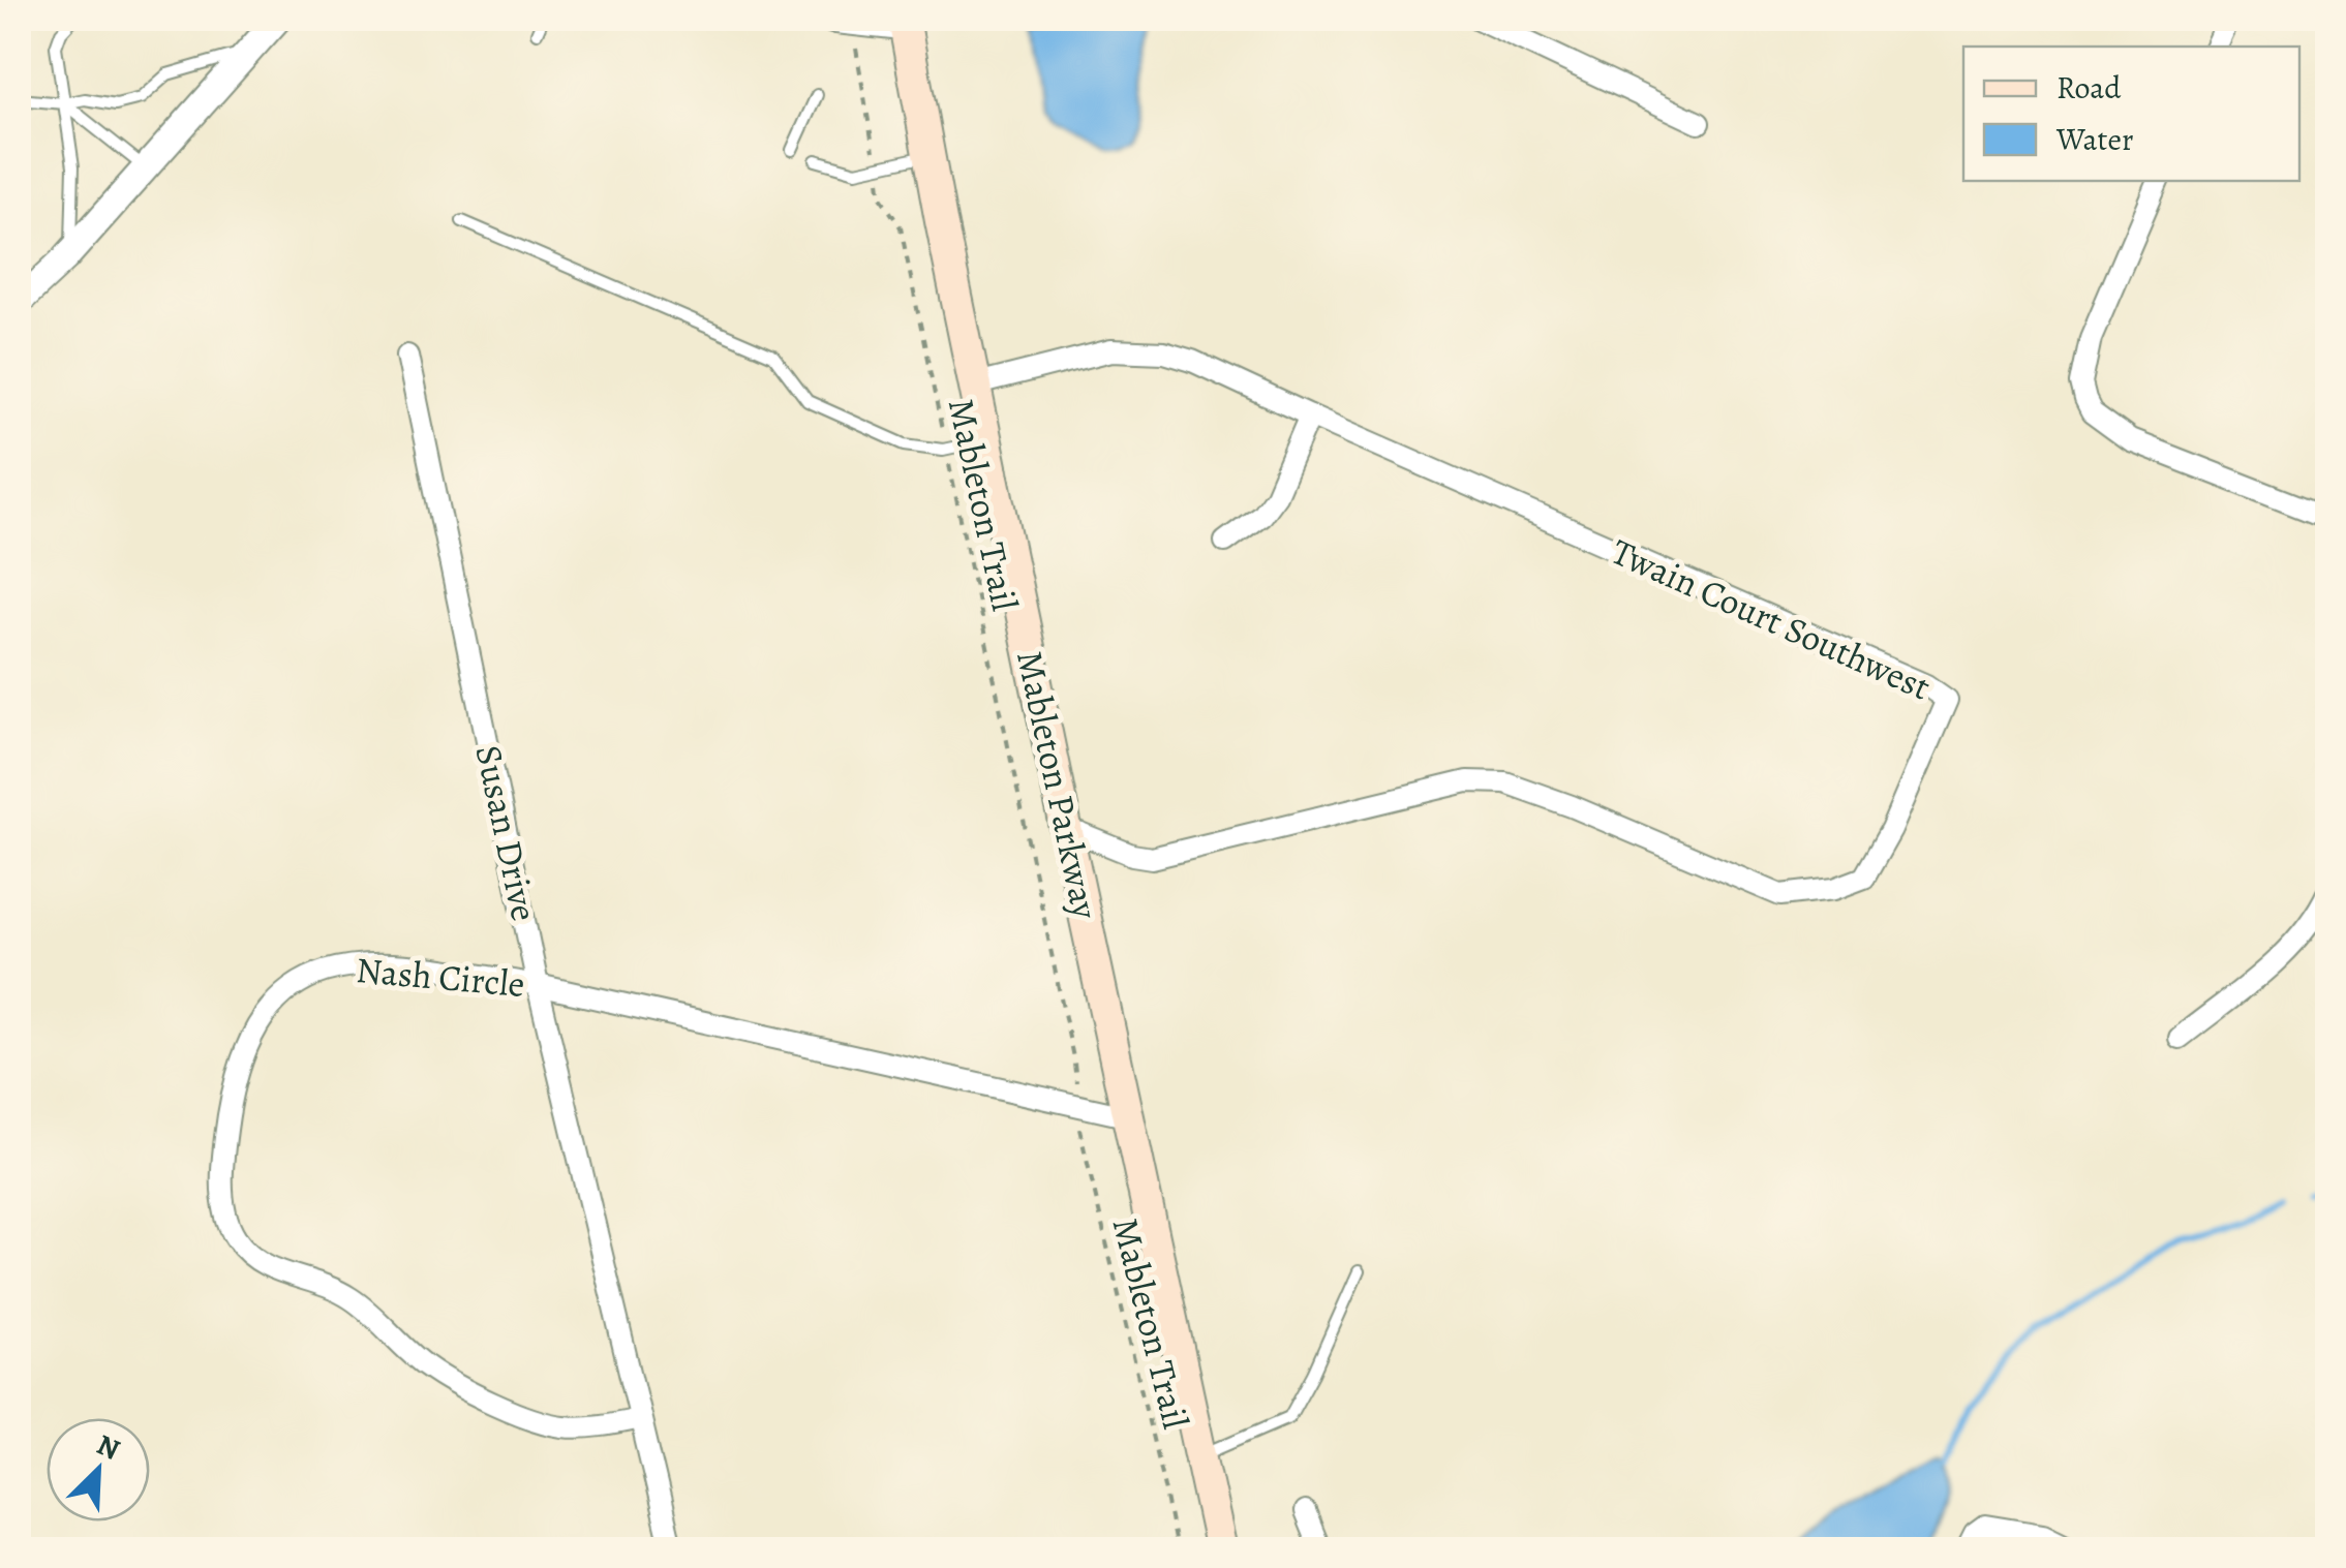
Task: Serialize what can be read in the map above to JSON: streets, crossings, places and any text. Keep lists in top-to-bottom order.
{
  "streets": {
    "main road": ["Mableton Parkway"],
    "street": ["Twain Court Southwest", "Susan Drive", "Nash Circle"],
    "path": ["Mableton Trail"]
  },
  "crossings": [
    ["Mableton Trail", "Nash Circle"],
    ["Twain Court Southwest", "Mableton Parkway"],
    ["Mableton Parkway", "Nash Circle"],
    ["Susan Drive", "Nash Circle"]
  ],
  "legend": ["Road", "Water"],
  "north": "top right"
}
